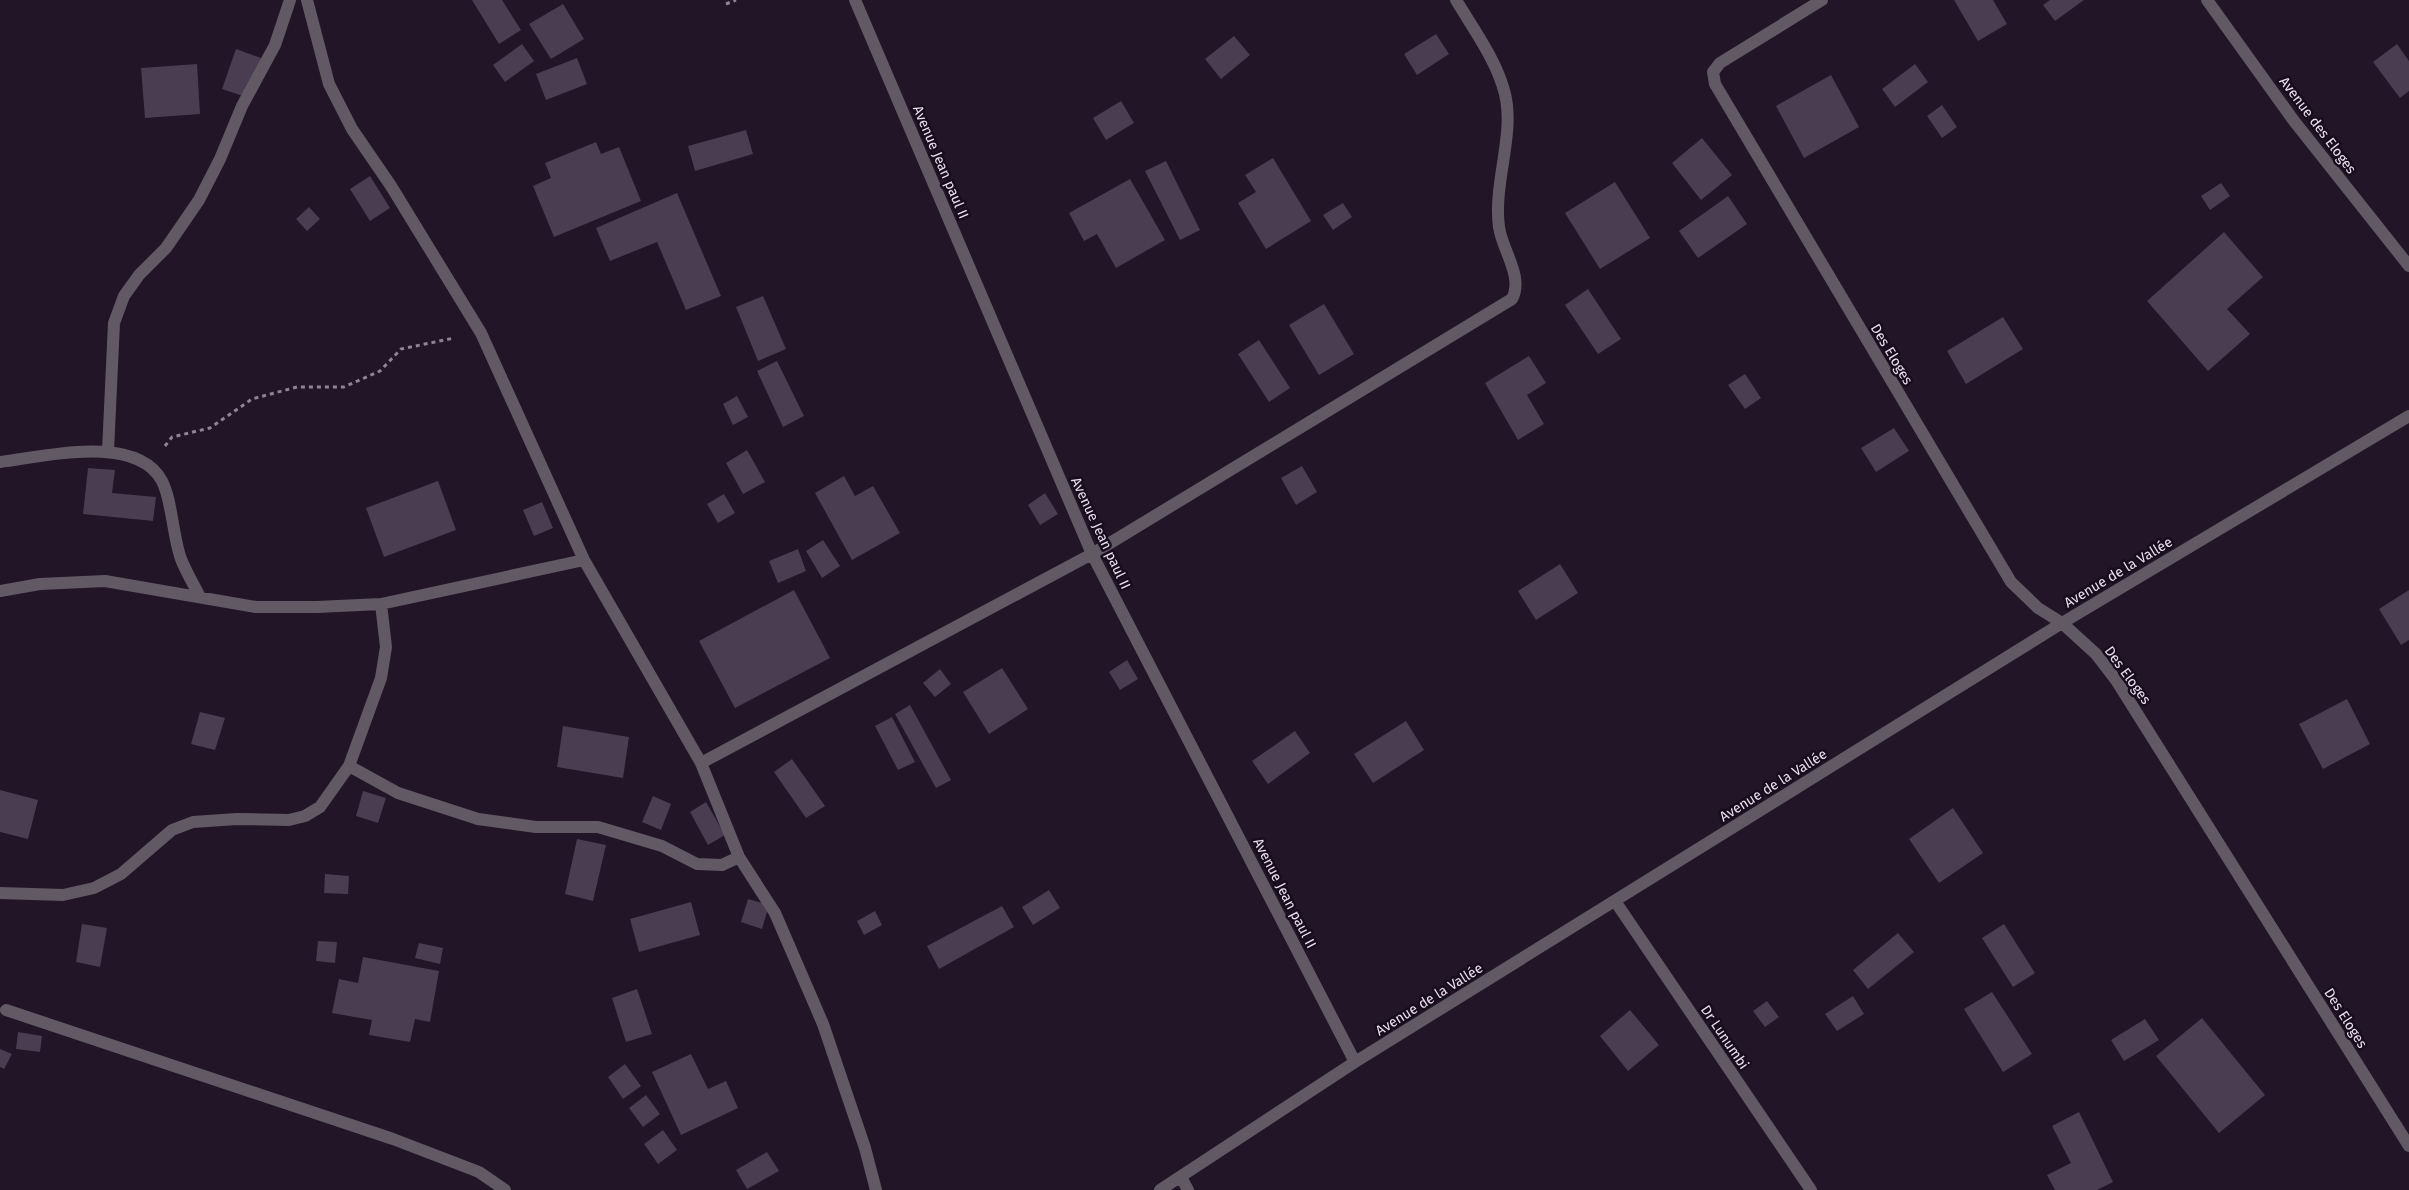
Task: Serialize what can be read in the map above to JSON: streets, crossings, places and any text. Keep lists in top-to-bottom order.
{
  "streets": {
    "street": [
      "Avenue des Eloges",
      "Avenue Jean paul II",
      "Des Eloges",
      "Avenue de la Vallée",
      "Dr Lunumbi"
    ]
  },
  "crossings": [
    ["Avenue Jean paul II", "Avenue de la Vallée"],
    ["Des Eloges", "Avenue de la Vallée"],
    ["Avenue de la Vallée", "Dr Lunumbi"]
  ]
}
